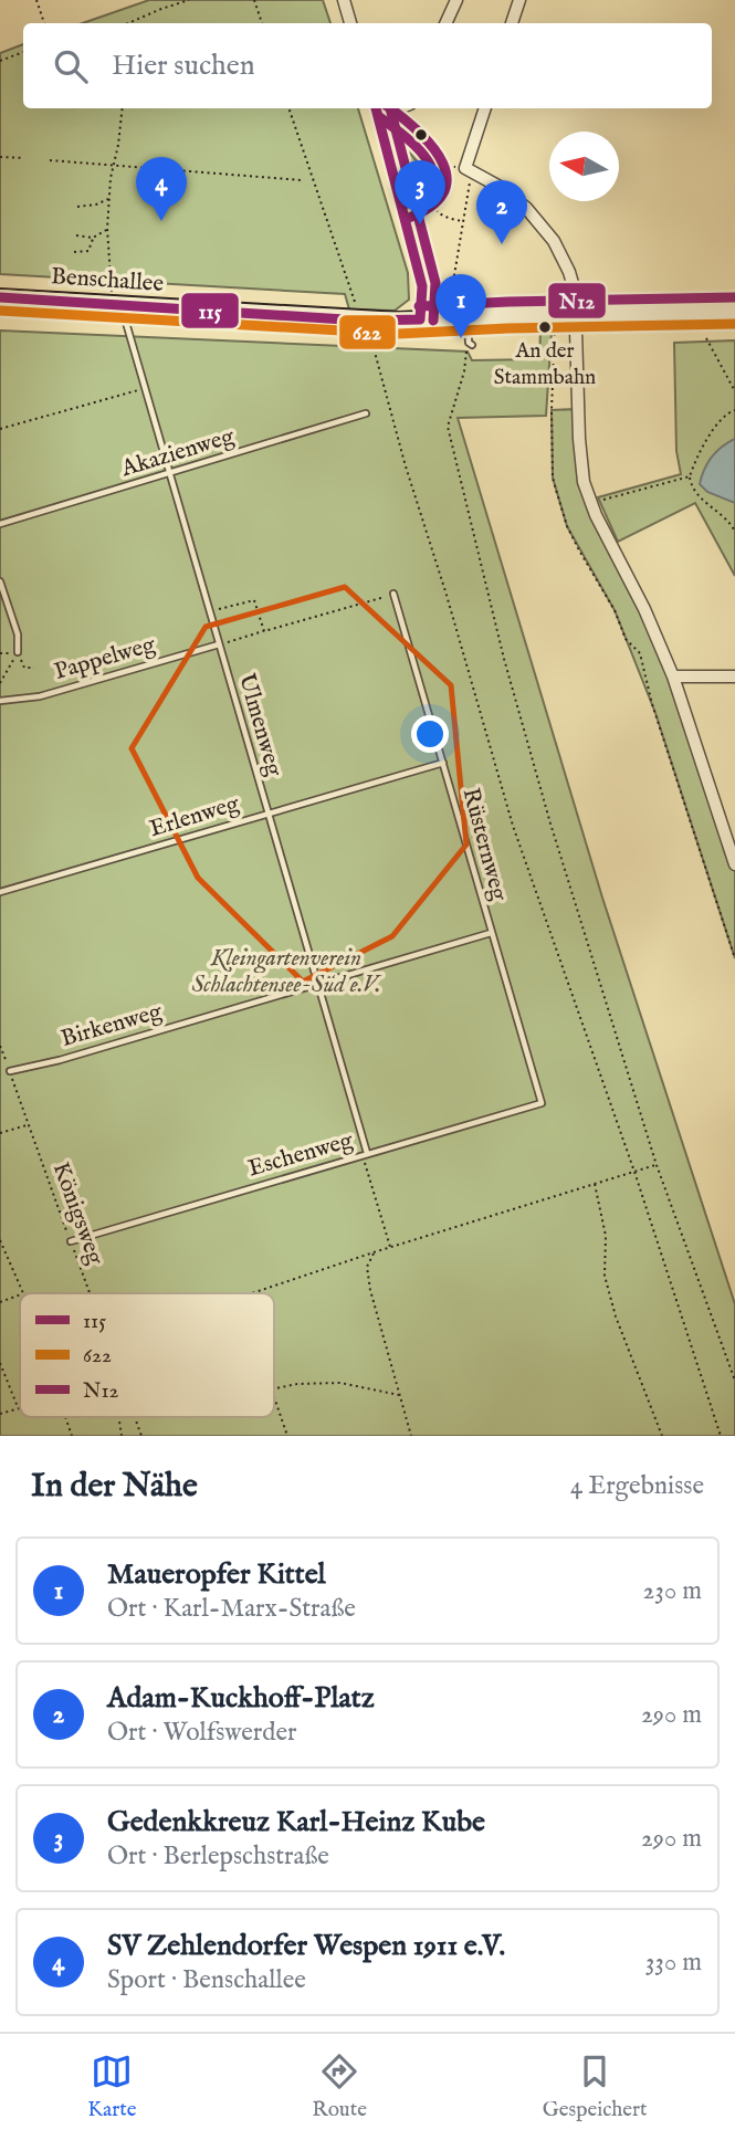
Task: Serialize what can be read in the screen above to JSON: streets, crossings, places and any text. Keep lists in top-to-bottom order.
{
  "streets": {
    "street": ["Benschallee"],
    "lane": [
      "Akazienweg",
      "Pappelweg",
      "Ulmenweg",
      "Erlenweg",
      "Rüsternweg",
      "Birkenweg",
      "Eschenweg"
    ],
    "path": ["Königsweg"]
  },
  "crossings": [
    ["Benschallee", "Ulmenweg"],
    ["Akazienweg", "Ulmenweg"],
    ["Pappelweg", "Ulmenweg"],
    ["Ulmenweg", "Erlenweg"],
    ["Ulmenweg", "Birkenweg"],
    ["Ulmenweg", "Eschenweg"],
    ["Erlenweg", "Rüsternweg"],
    ["Rüsternweg", "Birkenweg"],
    ["Rüsternweg", "Eschenweg"],
    ["Birkenweg", "Königsweg"],
    ["Eschenweg", "Königsweg"]
  ],
  "parks": ["Kleingartenverein Schlachtensee-Süd e.V."],
  "places": ["An der Stammbahn"],
  "lines": ["transit line 115", "transit line N12", "transit line 622"],
  "legend": ["115", "622", "N12"],
  "north": "left",
  "page": {
    "search": "Hier suchen",
    "pins": [
      "4",
      "3",
      "2",
      "1"
    ],
    "heading": ["In der Nähe", "4 Ergebnisse"],
    "list": [
      {
        "mark": "1",
        "name": "Maueropfer Kittel",
        "note": "Ort · Karl-Marx-Straße",
        "value": "230 m"
      },
      {
        "mark": "2",
        "name": "Adam-Kuckhoff-Platz",
        "note": "Ort · Wolfswerder",
        "value": "290 m"
      },
      {
        "mark": "3",
        "name": "Gedenkkreuz Karl-Heinz Kube",
        "note": "Ort · Berlepschstraße",
        "value": "290 m"
      },
      {
        "mark": "4",
        "name": "SV Zehlendorfer Wespen 1911 e.V.",
        "note": "Sport · Benschallee",
        "value": "330 m"
      }
    ],
    "nav": ["Karte", "Route", "Gespeichert"]
  }
}
